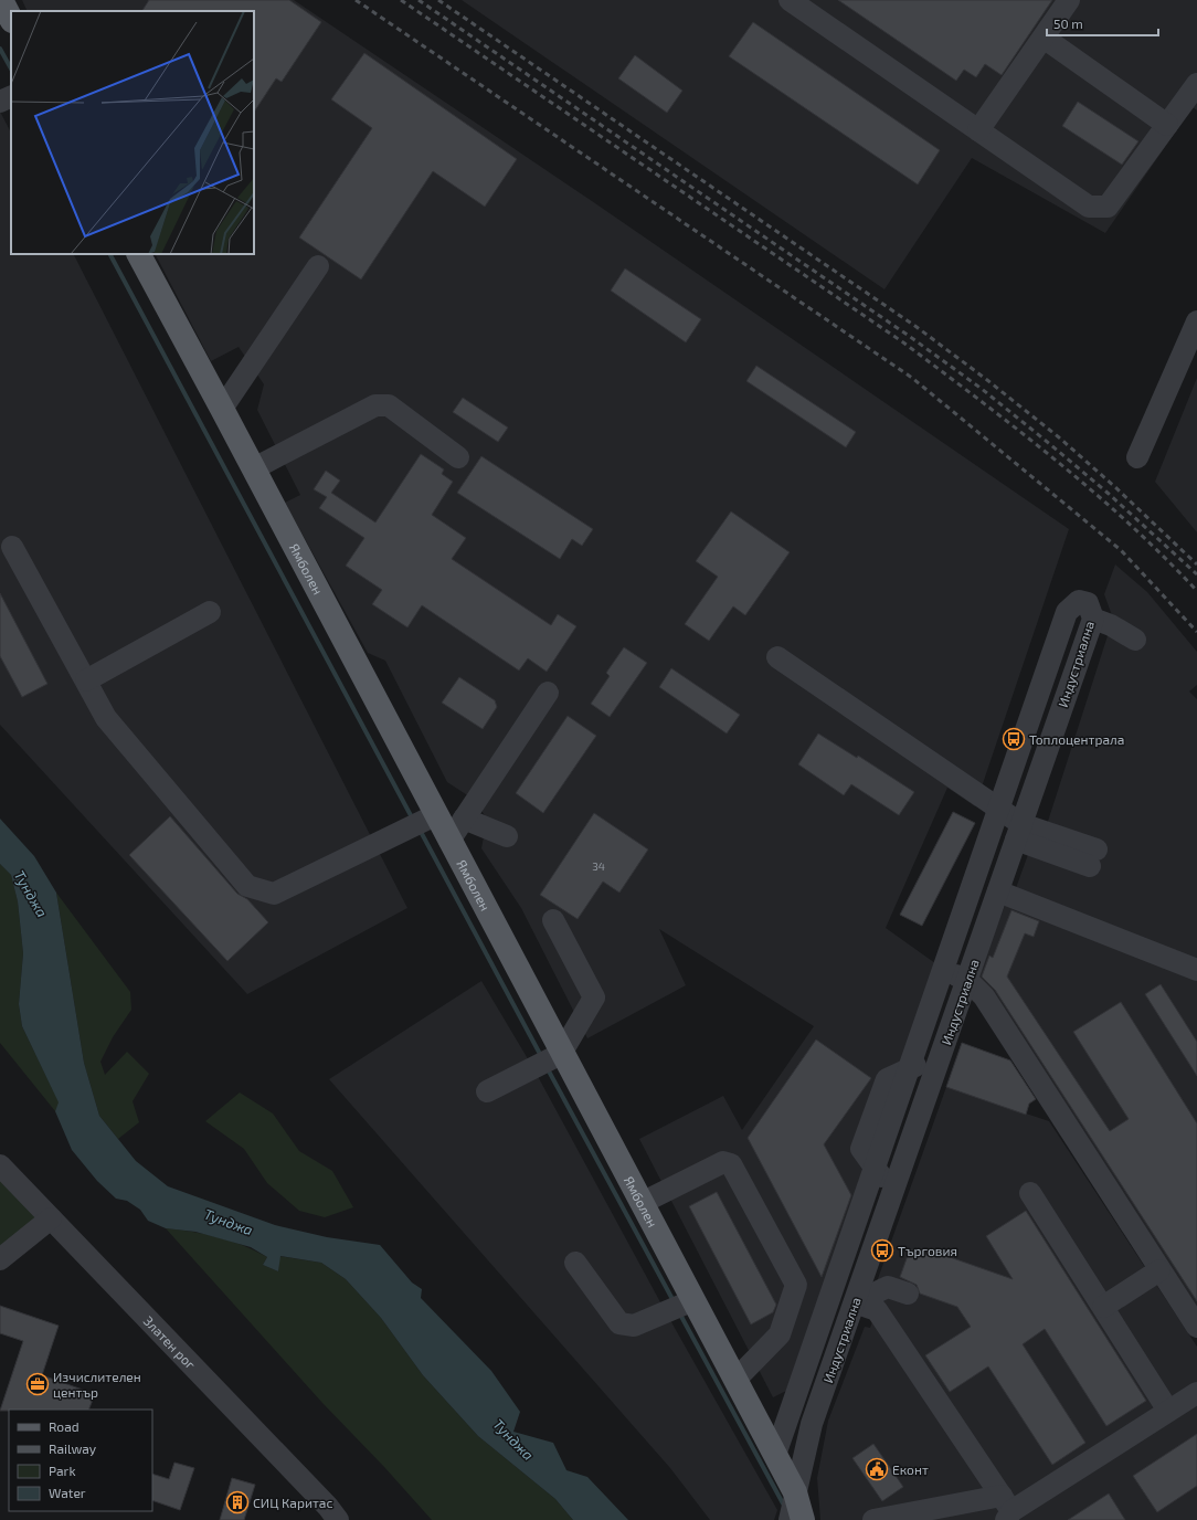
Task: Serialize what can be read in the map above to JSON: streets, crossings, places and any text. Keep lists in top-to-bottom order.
{
  "streets": {
    "main road": ["Ямболен"],
    "street": ["Индустриална", "Златен рог"]
  },
  "crossings": [
    ["Ямболен", "Индустриална"]
  ],
  "water": ["Тунджа"],
  "places": {
    "bus stop": ["Топлоцентрала", "Търговия"],
    "office": ["Изчислителен център"],
    "public building": ["Еконт"],
    "building": ["СИЦ Каритас"]
  },
  "house_numbers": ["34"],
  "legend": [
    "Road",
    "Railway",
    "Park",
    "Water"
  ],
  "scale_bar": "50 m"
}
